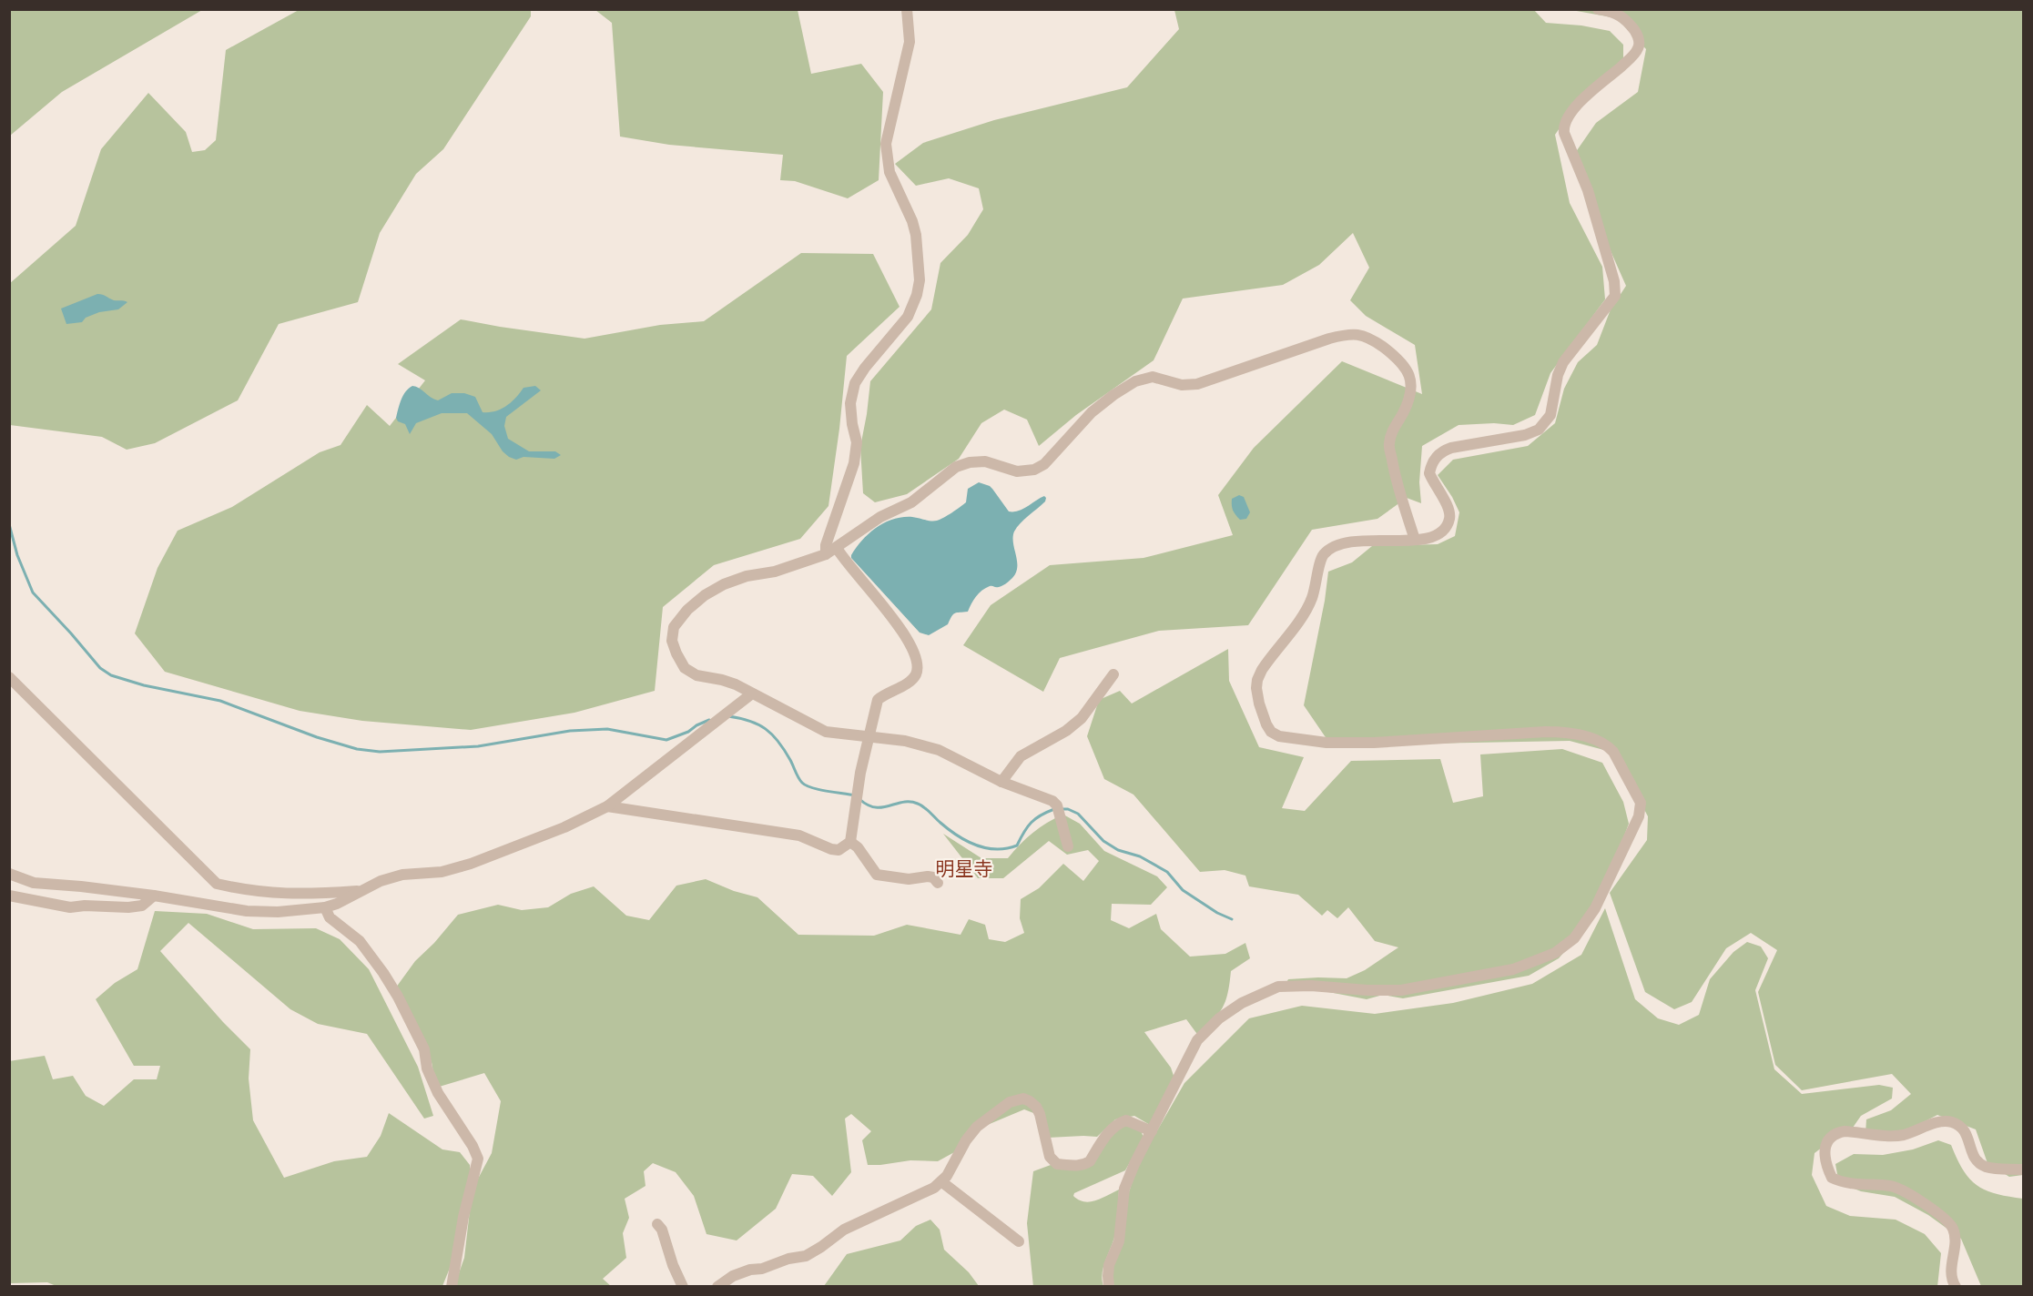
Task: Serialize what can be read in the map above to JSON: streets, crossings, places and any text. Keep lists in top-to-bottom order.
{
  "districts": ["明星寺"]
}
